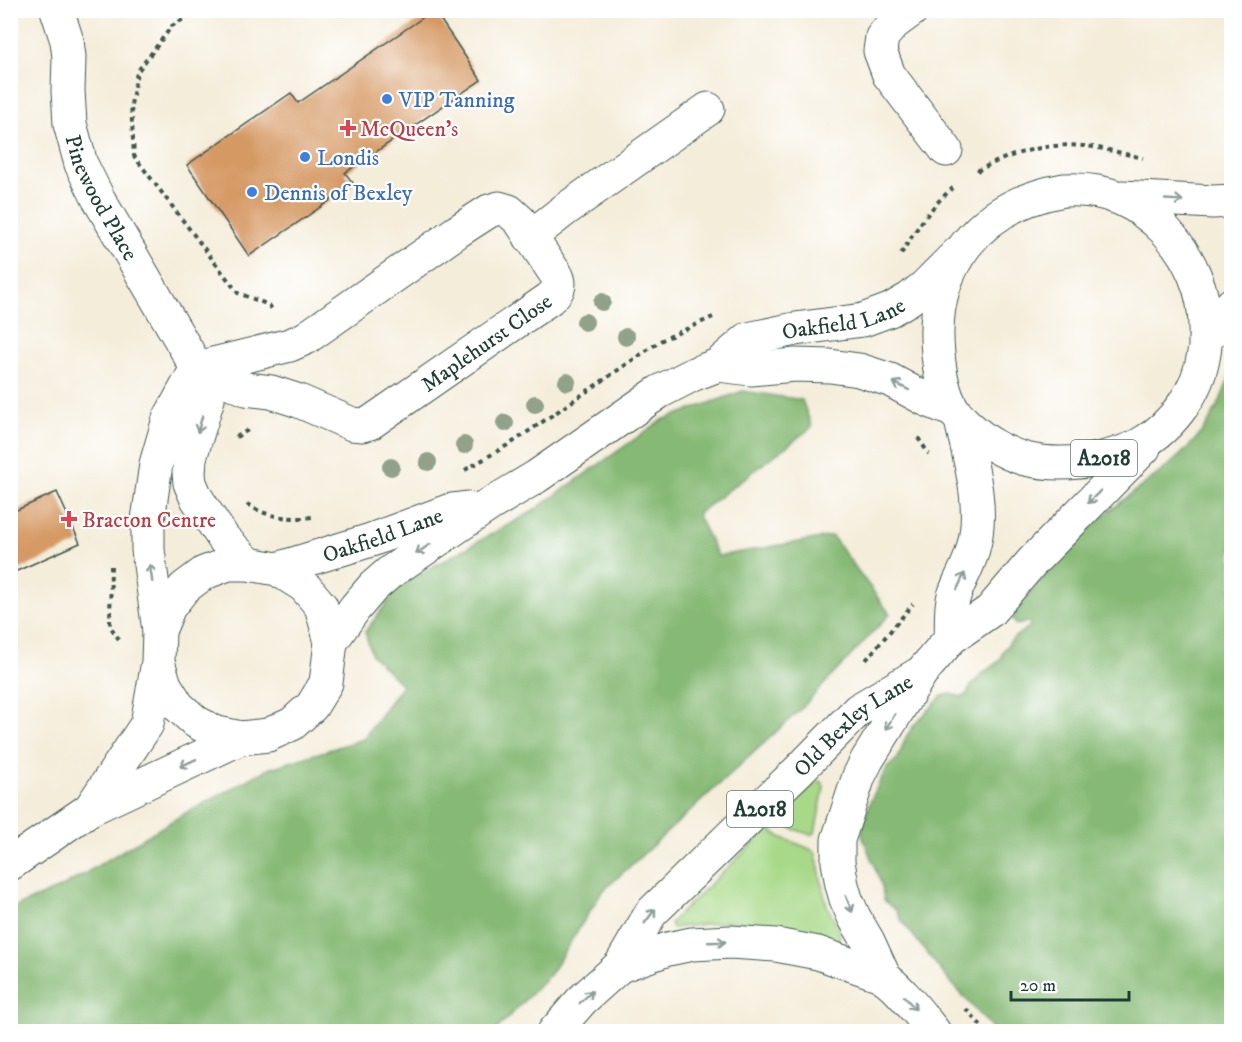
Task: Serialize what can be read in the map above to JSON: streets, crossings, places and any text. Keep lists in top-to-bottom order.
{
  "streets": {
    "street": [
      "Pinewood Place",
      "Oakfield Lane",
      "Maplehurst Close",
      "A2018",
      "Old Bexley Lane"
    ]
  },
  "crossings": [
    ["Pinewood Place", "Oakfield Lane"],
    ["Pinewood Place", "Maplehurst Close"],
    ["Oakfield Lane", "A2018"],
    ["A2018", "Old Bexley Lane"]
  ],
  "places": {
    "other": ["VIP Tanning", "Londis", "Dennis of Bexley"],
    "health": ["McQueen's", "Bracton Centre"]
  },
  "scale_bar": "20 m"
}
